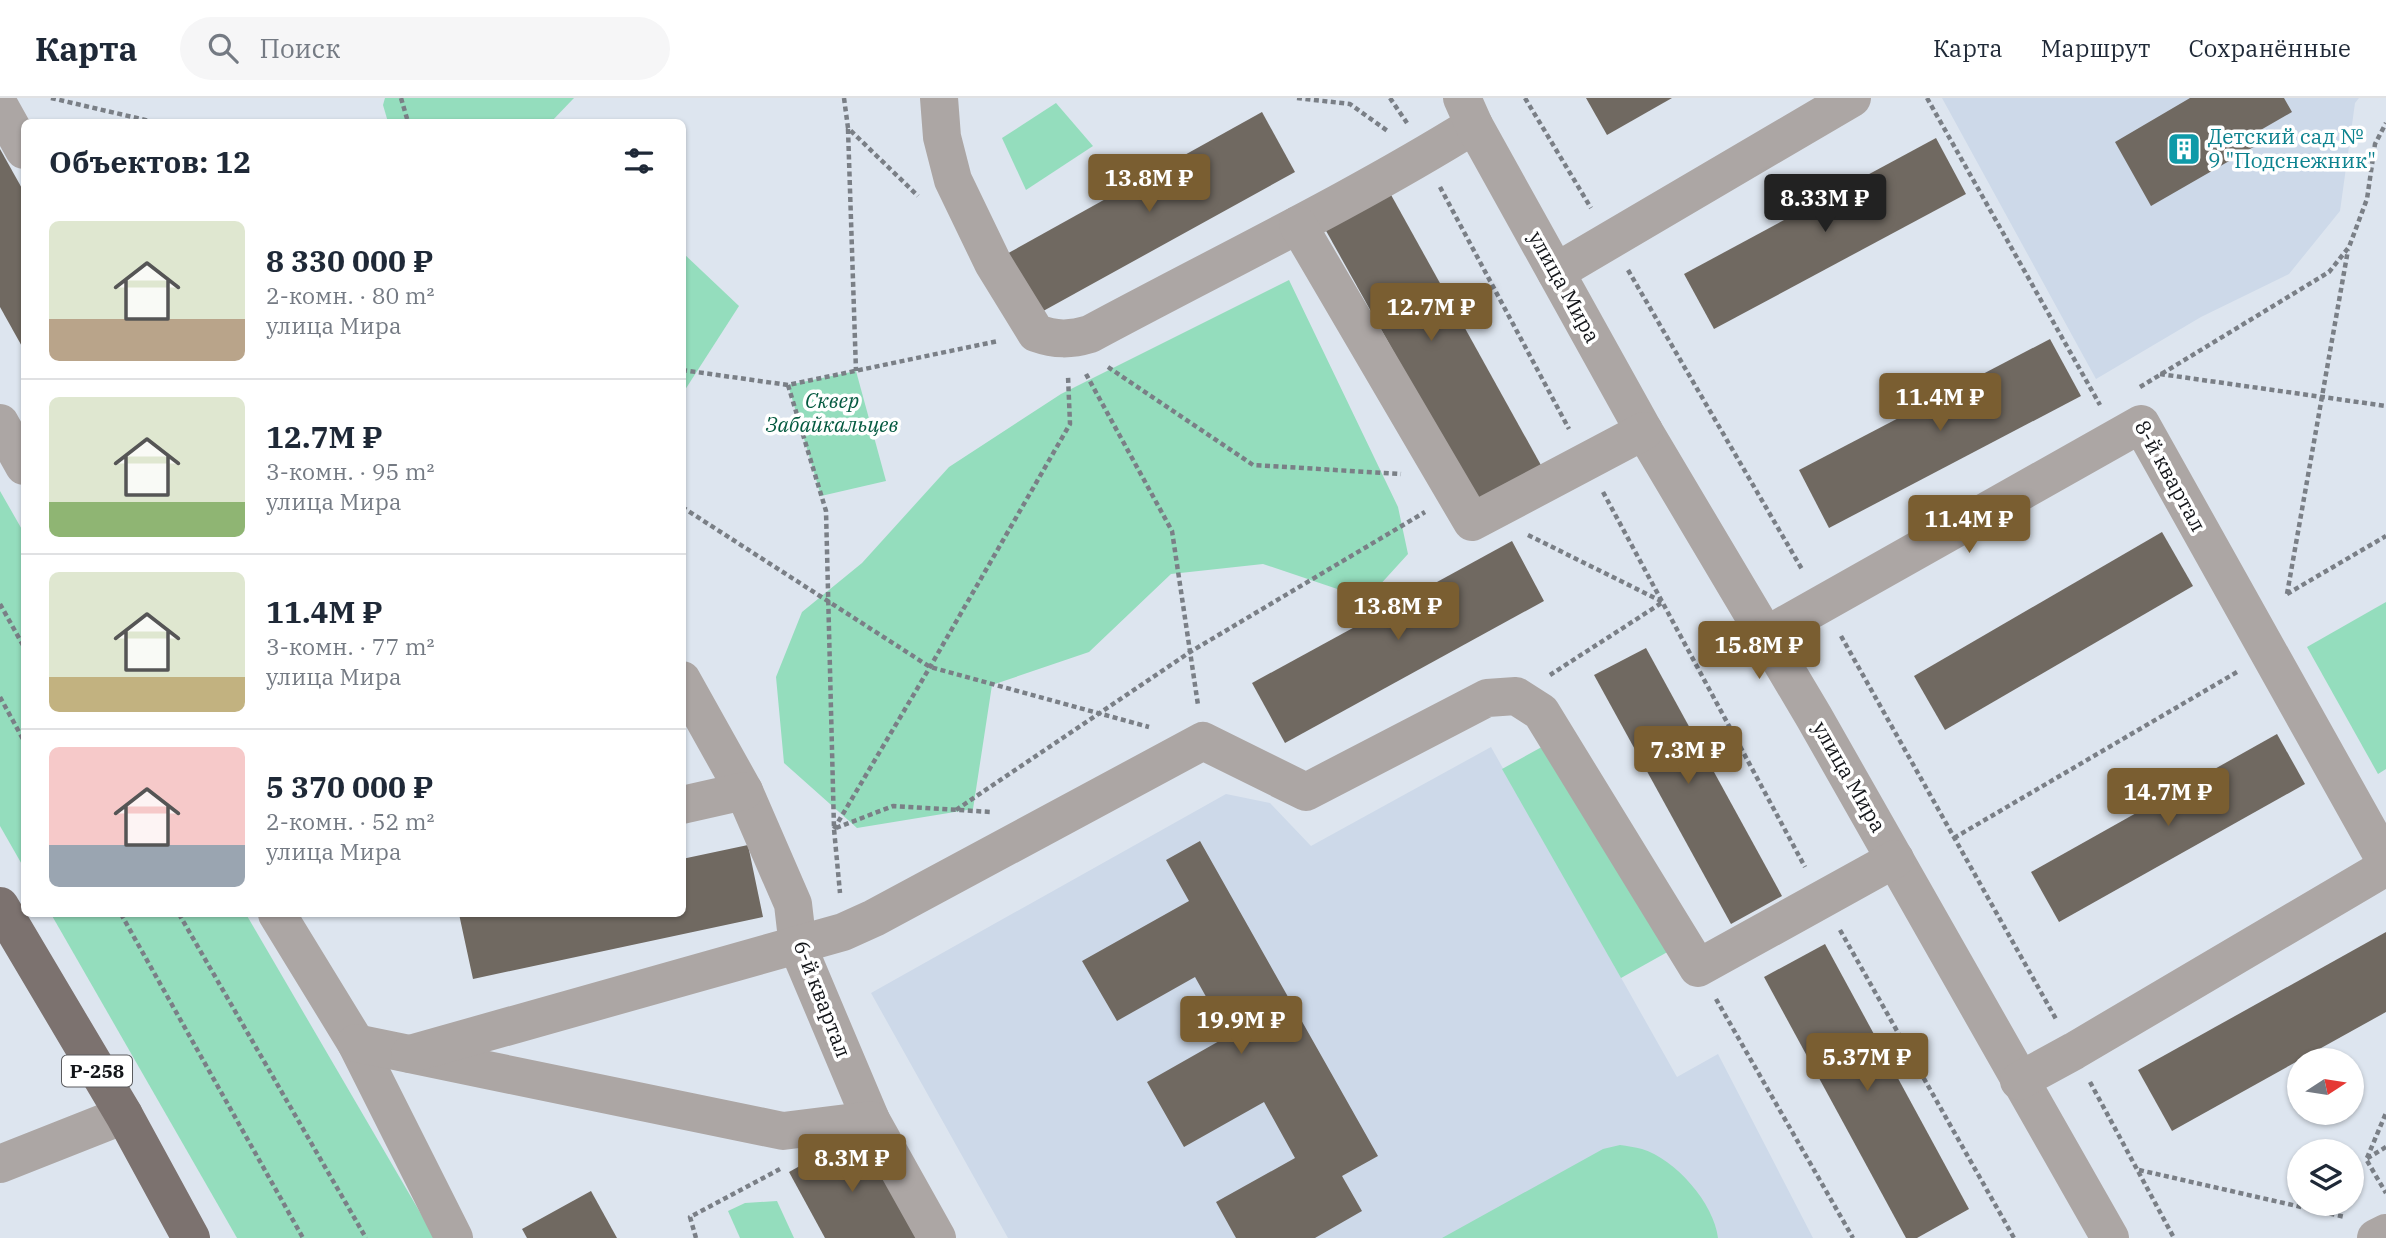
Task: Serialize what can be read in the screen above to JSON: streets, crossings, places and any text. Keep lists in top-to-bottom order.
{
  "streets": {
    "main road": ["Р-258"],
    "street": ["улица Мира", "8-й квартал", "6-й квартал"]
  },
  "parks": ["Сквер Забайкальцев"],
  "places": {
    "building": ["Детский сад № 9 \"Подснежник\""]
  },
  "north": "right",
  "page": {
    "header": "Карта",
    "search": "Поиск",
    "nav": ["Карта", "Маршрут", "Сохранённые"],
    "heading": "Объектов: 12",
    "price": [
      "13.8M ₽",
      "8.33M ₽",
      "12.7M ₽",
      "11.4M ₽",
      "11.4M ₽",
      "13.8M ₽",
      "15.8M ₽",
      "7.3M ₽",
      "14.7M ₽",
      "19.9M ₽",
      "5.37M ₽",
      "8.3M ₽"
    ],
    "list": [
      {
        "name": "8 330 000 ₽",
        "note": "2-комн. · 80 m² · улица Мира"
      },
      {
        "name": "12.7M ₽",
        "note": "3-комн. · 95 m² · улица Мира"
      },
      {
        "name": "11.4M ₽",
        "note": "3-комн. · 77 m² · улица Мира"
      },
      {
        "name": "5 370 000 ₽",
        "note": "2-комн. · 52 m² · улица Мира"
      }
    ]
  }
}
